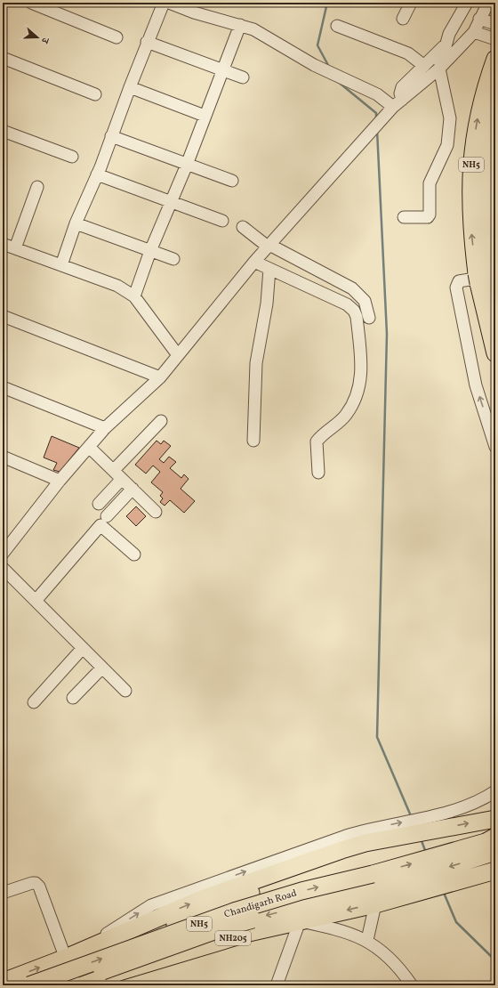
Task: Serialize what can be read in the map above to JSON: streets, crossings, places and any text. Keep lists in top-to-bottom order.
{
  "streets": {
    "highway": ["NH5", "Chandigarh Road", "NH205"]
  },
  "north": "right"
}
